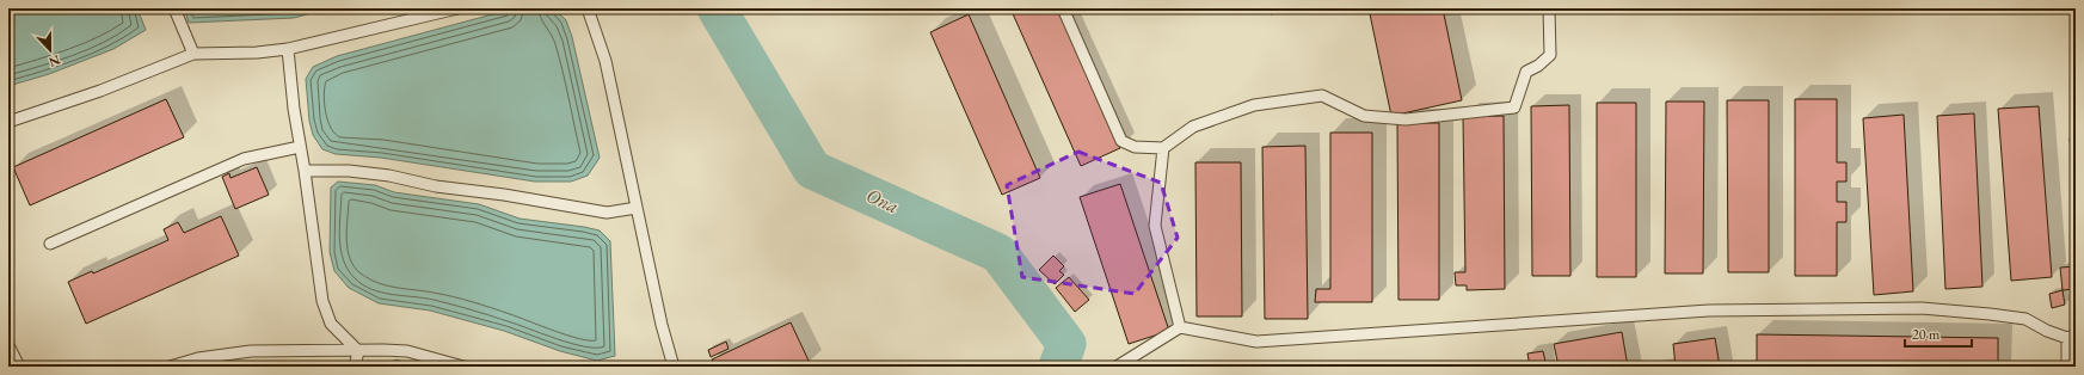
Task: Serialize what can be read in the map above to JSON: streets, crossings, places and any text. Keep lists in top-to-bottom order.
{
  "water": ["Ona"],
  "scale_bar": "20 m",
  "north": "bottom"
}
